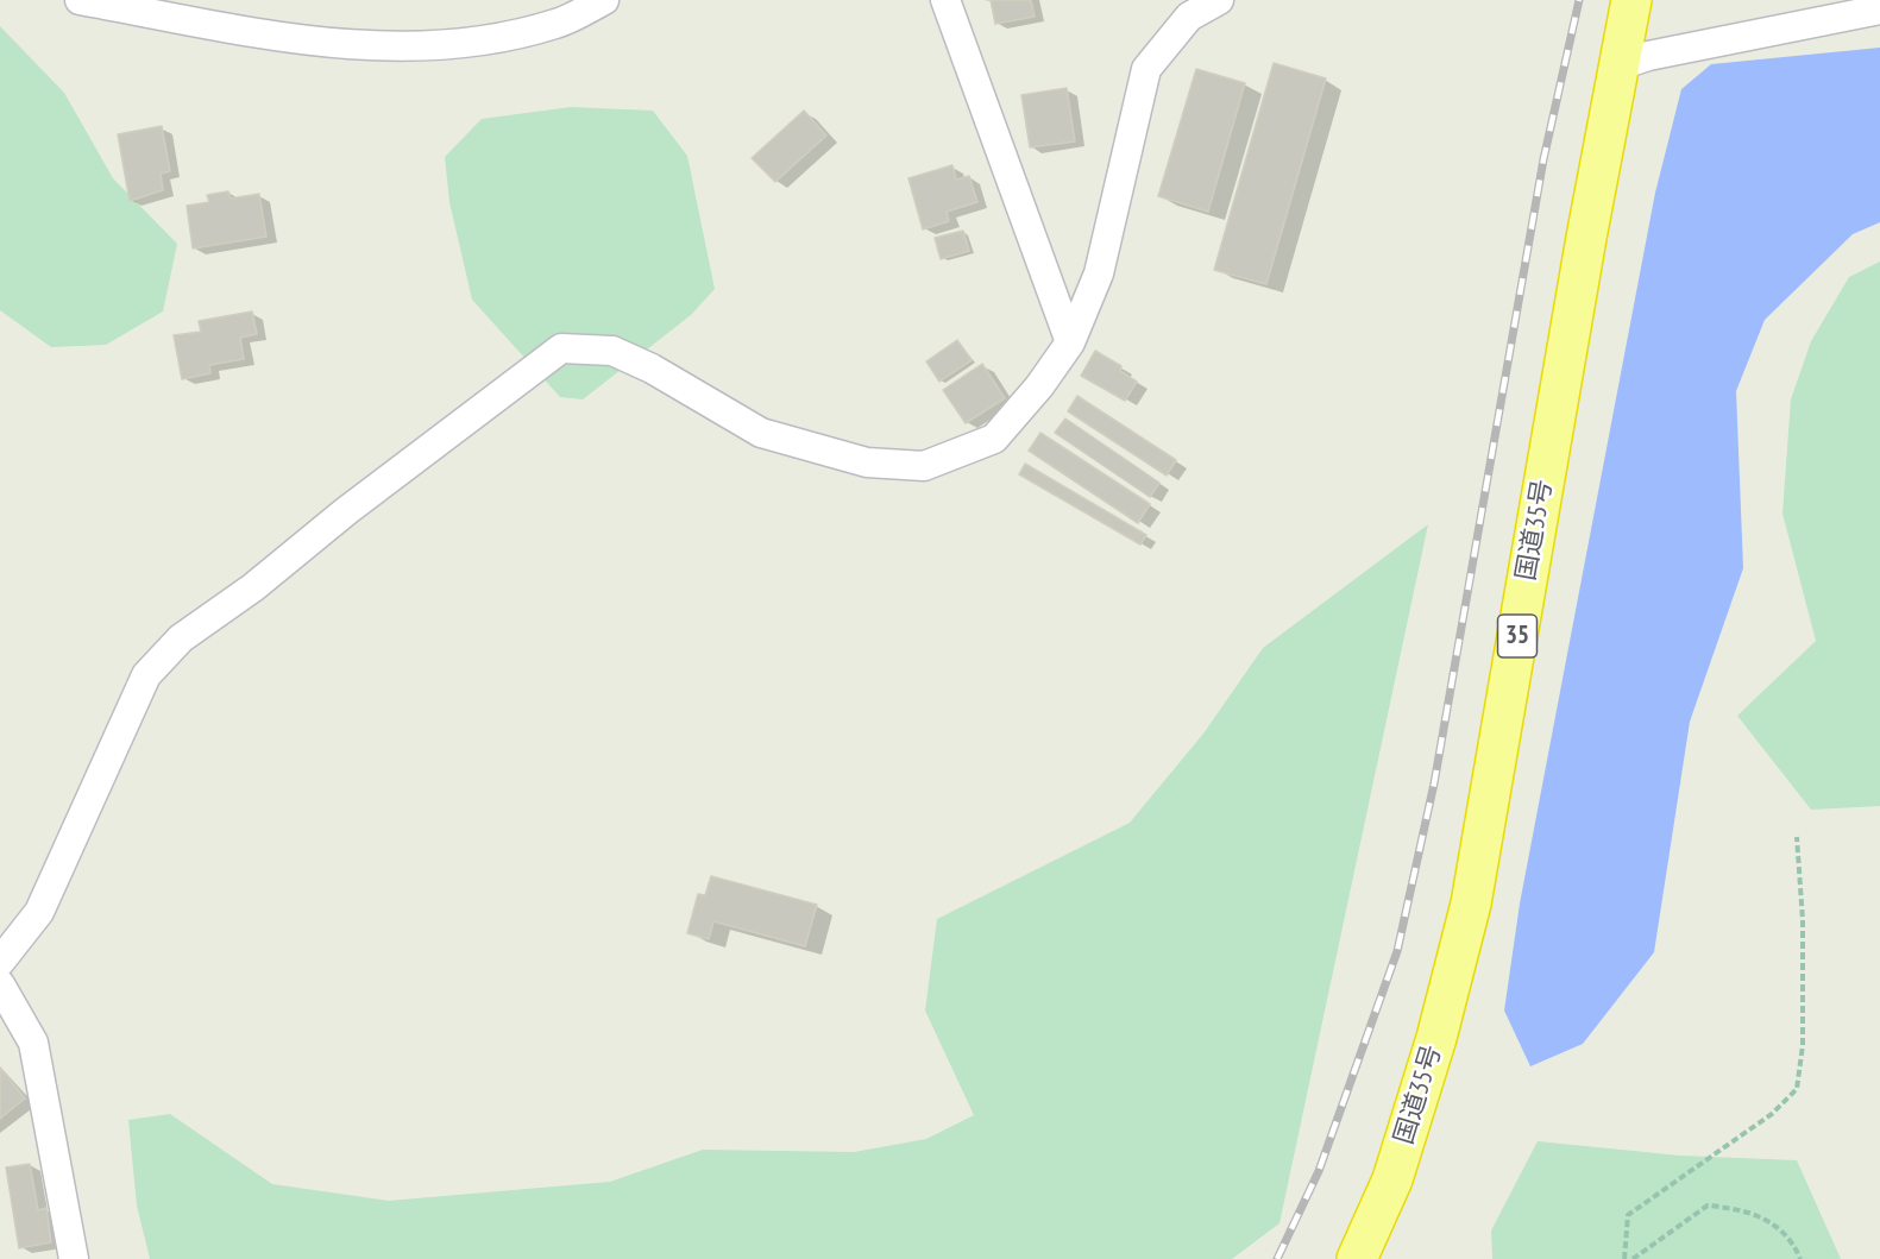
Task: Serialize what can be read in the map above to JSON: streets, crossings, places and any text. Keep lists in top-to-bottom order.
{
  "streets": {
    "highway": ["国道35号", "35"]
  }
}
